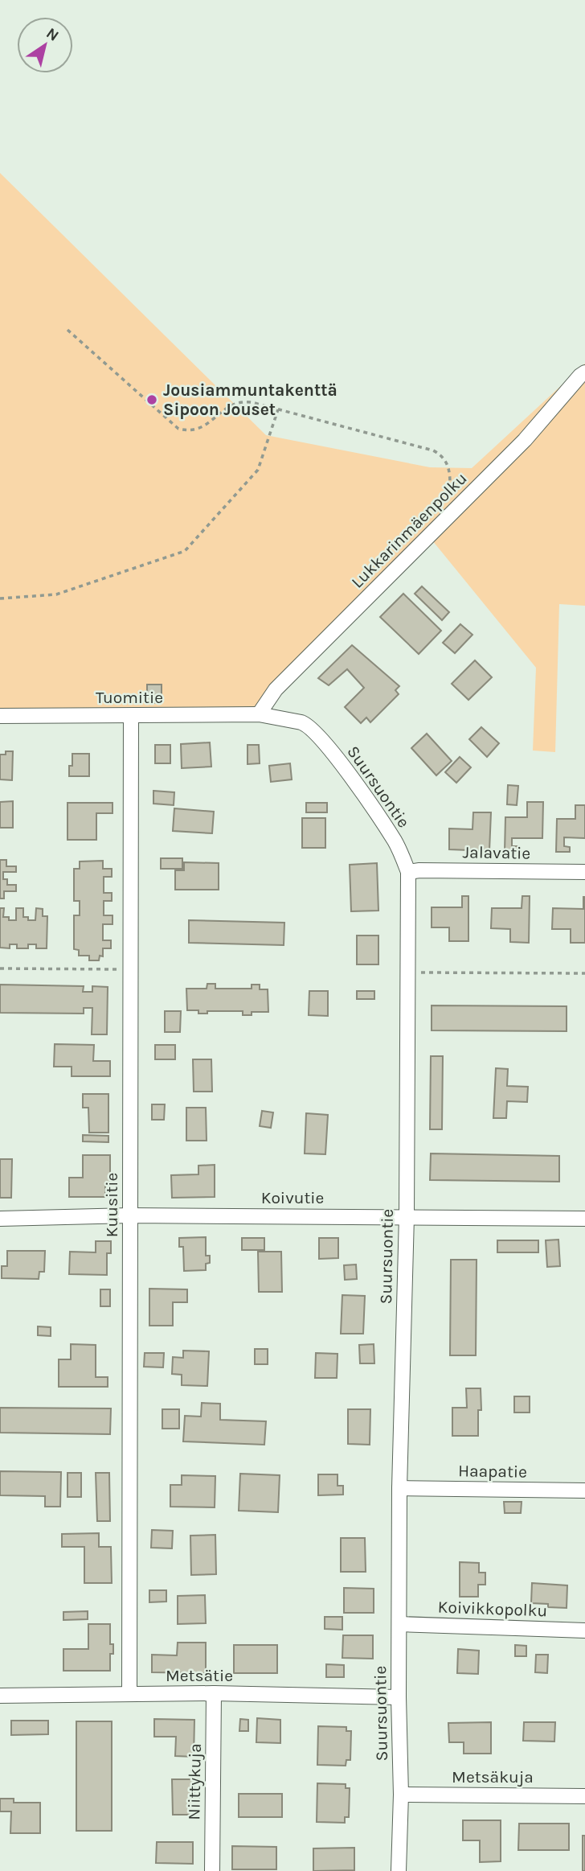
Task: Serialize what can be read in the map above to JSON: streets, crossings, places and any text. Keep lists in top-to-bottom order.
{
  "streets": {
    "street": [
      "Lukkarinmäenpolku",
      "Tuomitie",
      "Suursuontie",
      "Jalavatie",
      "Koivutie",
      "Kuusitie",
      "Haapatie",
      "Koivikkopolku",
      "Metsätie",
      "Metsäkuja",
      "Niittykuja"
    ]
  },
  "crossings": [
    ["Lukkarinmäenpolku", "Tuomitie"],
    ["Lukkarinmäenpolku", "Suursuontie"],
    ["Tuomitie", "Suursuontie"],
    ["Tuomitie", "Kuusitie"],
    ["Suursuontie", "Jalavatie"],
    ["Suursuontie", "Koivutie"],
    ["Suursuontie", "Haapatie"],
    ["Suursuontie", "Koivikkopolku"],
    ["Suursuontie", "Metsätie"],
    ["Suursuontie", "Metsäkuja"],
    ["Koivutie", "Kuusitie"],
    ["Kuusitie", "Metsätie"],
    ["Metsätie", "Niittykuja"]
  ],
  "places": ["Jousiammuntakenttä Sipoon Jouset"],
  "north": "top right"
}
